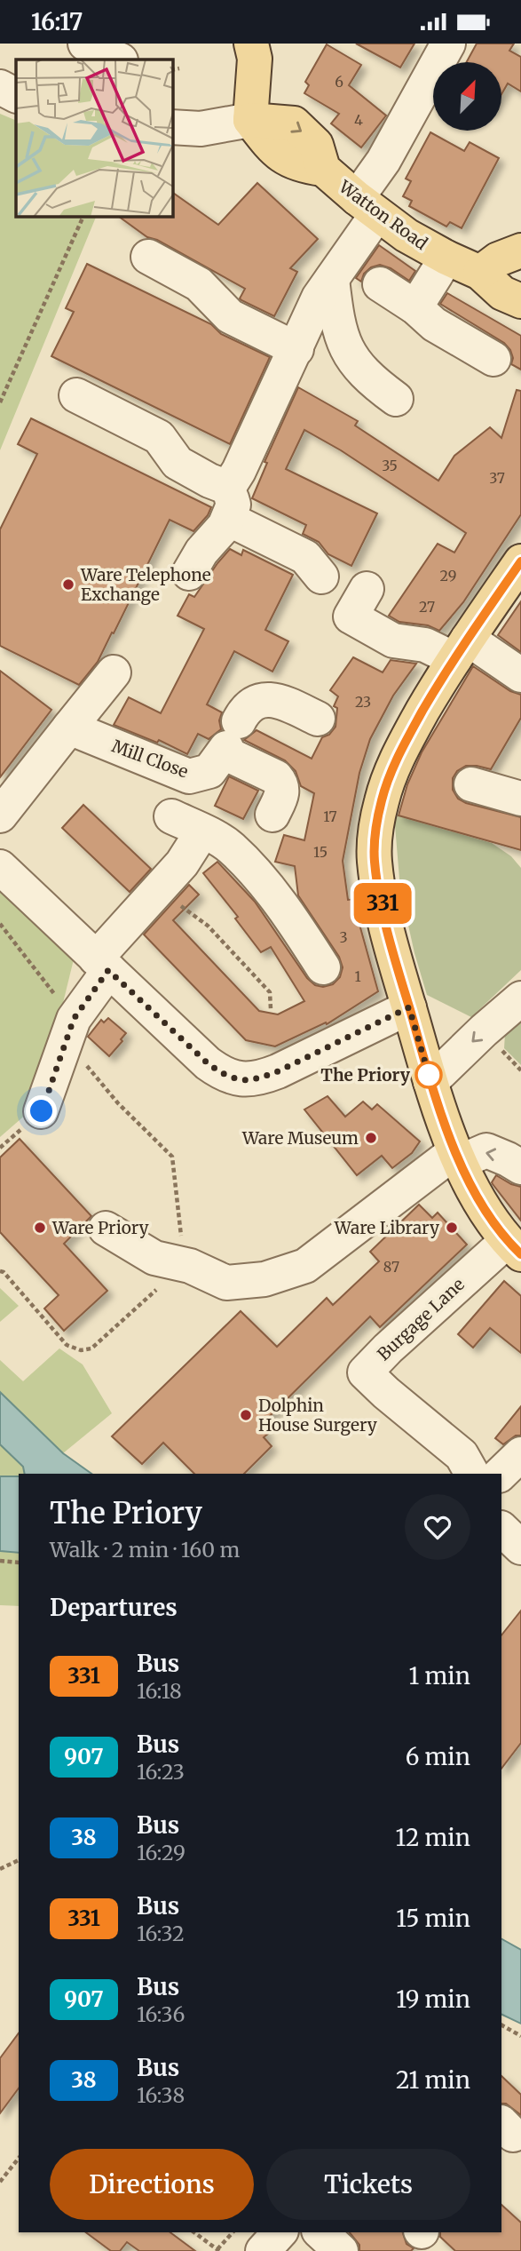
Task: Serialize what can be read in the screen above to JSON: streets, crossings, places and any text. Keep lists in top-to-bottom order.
{
  "streets": {
    "main road": ["Watton Road"],
    "street": ["Mill Close", "Burgage Lane"]
  },
  "places": [
    "Ware Telephone Exchange",
    "The Priory",
    "Ware Museum",
    "Ware Priory",
    "Ware Library",
    "Dolphin House Surgery"
  ],
  "lines": ["bus line 331"],
  "house_numbers": [
    "6",
    "4",
    "35",
    "37",
    "29",
    "27",
    "23",
    "17",
    "15",
    "3",
    "1",
    "87"
  ],
  "north": "top right",
  "page": {
    "status": "16:17",
    "on_map": "331",
    "heading": [
      ["The Priory", "Walk · 2 min · 160 m"],
      "Departures"
    ],
    "list": [
      {
        "mark": "331",
        "name": "Bus",
        "note": "16:18",
        "value": "1 min"
      },
      {
        "mark": "907",
        "name": "Bus",
        "note": "16:23",
        "value": "6 min"
      },
      {
        "mark": "38",
        "name": "Bus",
        "note": "16:29",
        "value": "12 min"
      },
      {
        "mark": "331",
        "name": "Bus",
        "note": "16:32",
        "value": "15 min"
      },
      {
        "mark": "907",
        "name": "Bus",
        "note": "16:36",
        "value": "19 min"
      },
      {
        "mark": "38",
        "name": "Bus",
        "note": "16:38",
        "value": "21 min"
      }
    ],
    "buttons": ["Directions", "Tickets"]
  }
}
